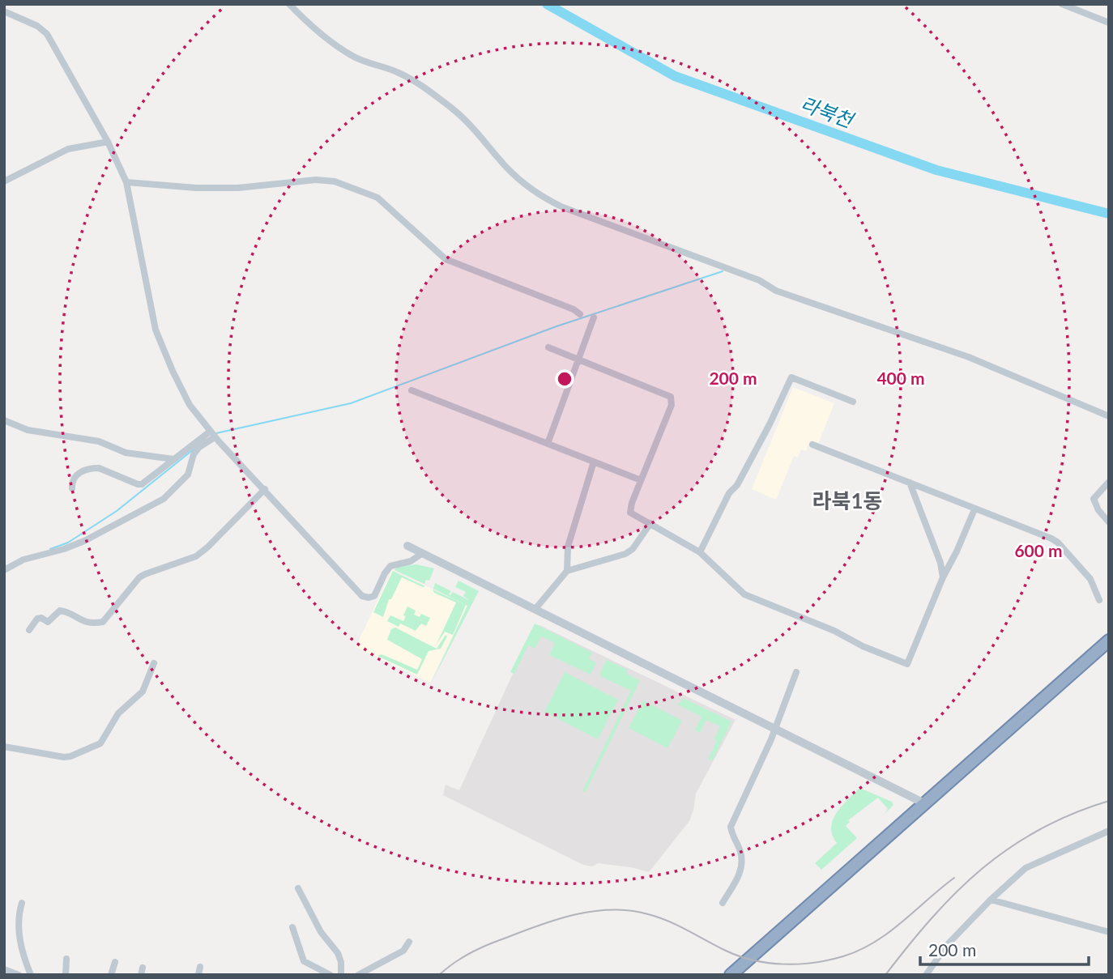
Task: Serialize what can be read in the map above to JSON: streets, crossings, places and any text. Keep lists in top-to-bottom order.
{
  "districts": ["라북1동"],
  "water": ["라북천"],
  "scale_bar": "200 m",
  "rings": ["200 m", "400 m", "600 m"]
}
